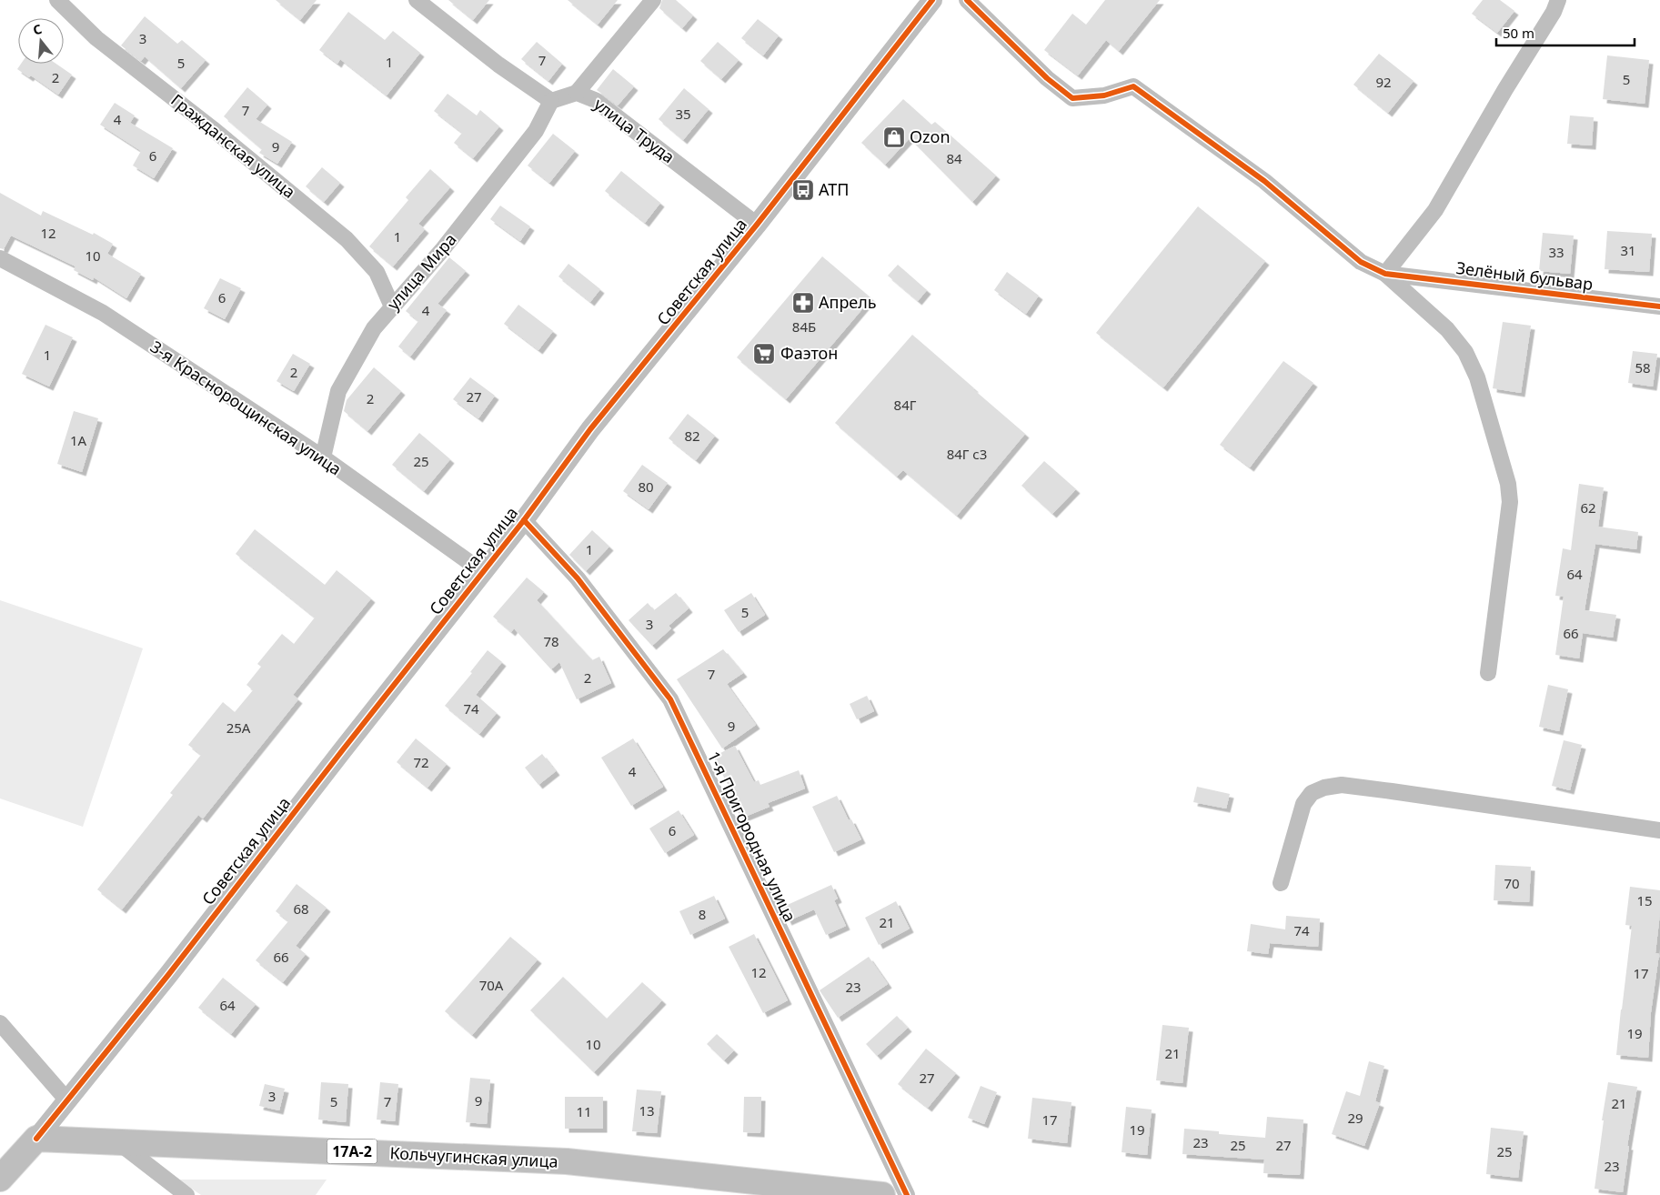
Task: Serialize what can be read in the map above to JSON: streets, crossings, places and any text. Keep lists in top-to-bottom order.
{
  "streets": {
    "main road": ["Советская улица", "17А-2", "Кольчугинская улица"],
    "street": [
      "улица Труда",
      "Гражданская улица",
      "улица Мира",
      "Зелёный бульвар",
      "3-я Краснорощинская улица",
      "1-я Пригородная улица"
    ]
  },
  "crossings": [
    ["улица Труда", "улица Мира"],
    ["улица Труда", "Советская улица"],
    ["Гражданская улица", "улица Мира"],
    ["улица Мира", "3-я Краснорощинская улица"],
    ["Советская улица", "3-я Краснорощинская улица"],
    ["Советская улица", "1-я Пригородная улица"],
    ["Советская улица", "Кольчугинская улица"]
  ],
  "places": {
    "shop": ["Ozon"],
    "bus stop": ["АТП"],
    "pharmacy": ["Апрель"],
    "supermarket": ["Фаэтон"]
  },
  "house_numbers": [
    "3",
    "7",
    "1",
    "5",
    "2",
    "5",
    "92",
    "7",
    "35",
    "4",
    "9",
    "6",
    "84",
    "12",
    "1",
    "31",
    "33",
    "10",
    "6",
    "4",
    "84Б",
    "1",
    "58",
    "2",
    "27",
    "2",
    "84Г",
    "82",
    "1А",
    "84Г с3",
    "25",
    "80",
    "62",
    "1",
    "64",
    "5",
    "3",
    "66",
    "78",
    "7",
    "2",
    "74",
    "9",
    "25А",
    "72",
    "4",
    "6",
    "70",
    "15",
    "68",
    "8",
    "21",
    "74",
    "66",
    "12",
    "17",
    "70А",
    "23",
    "64",
    "19",
    "10",
    "21",
    "27",
    "3",
    "9",
    "5",
    "7",
    "21",
    "13",
    "11",
    "29",
    "17",
    "19",
    "23",
    "25",
    "27",
    "25",
    "23"
  ],
  "scale_bar": "50 m",
  "north": "top"
}
